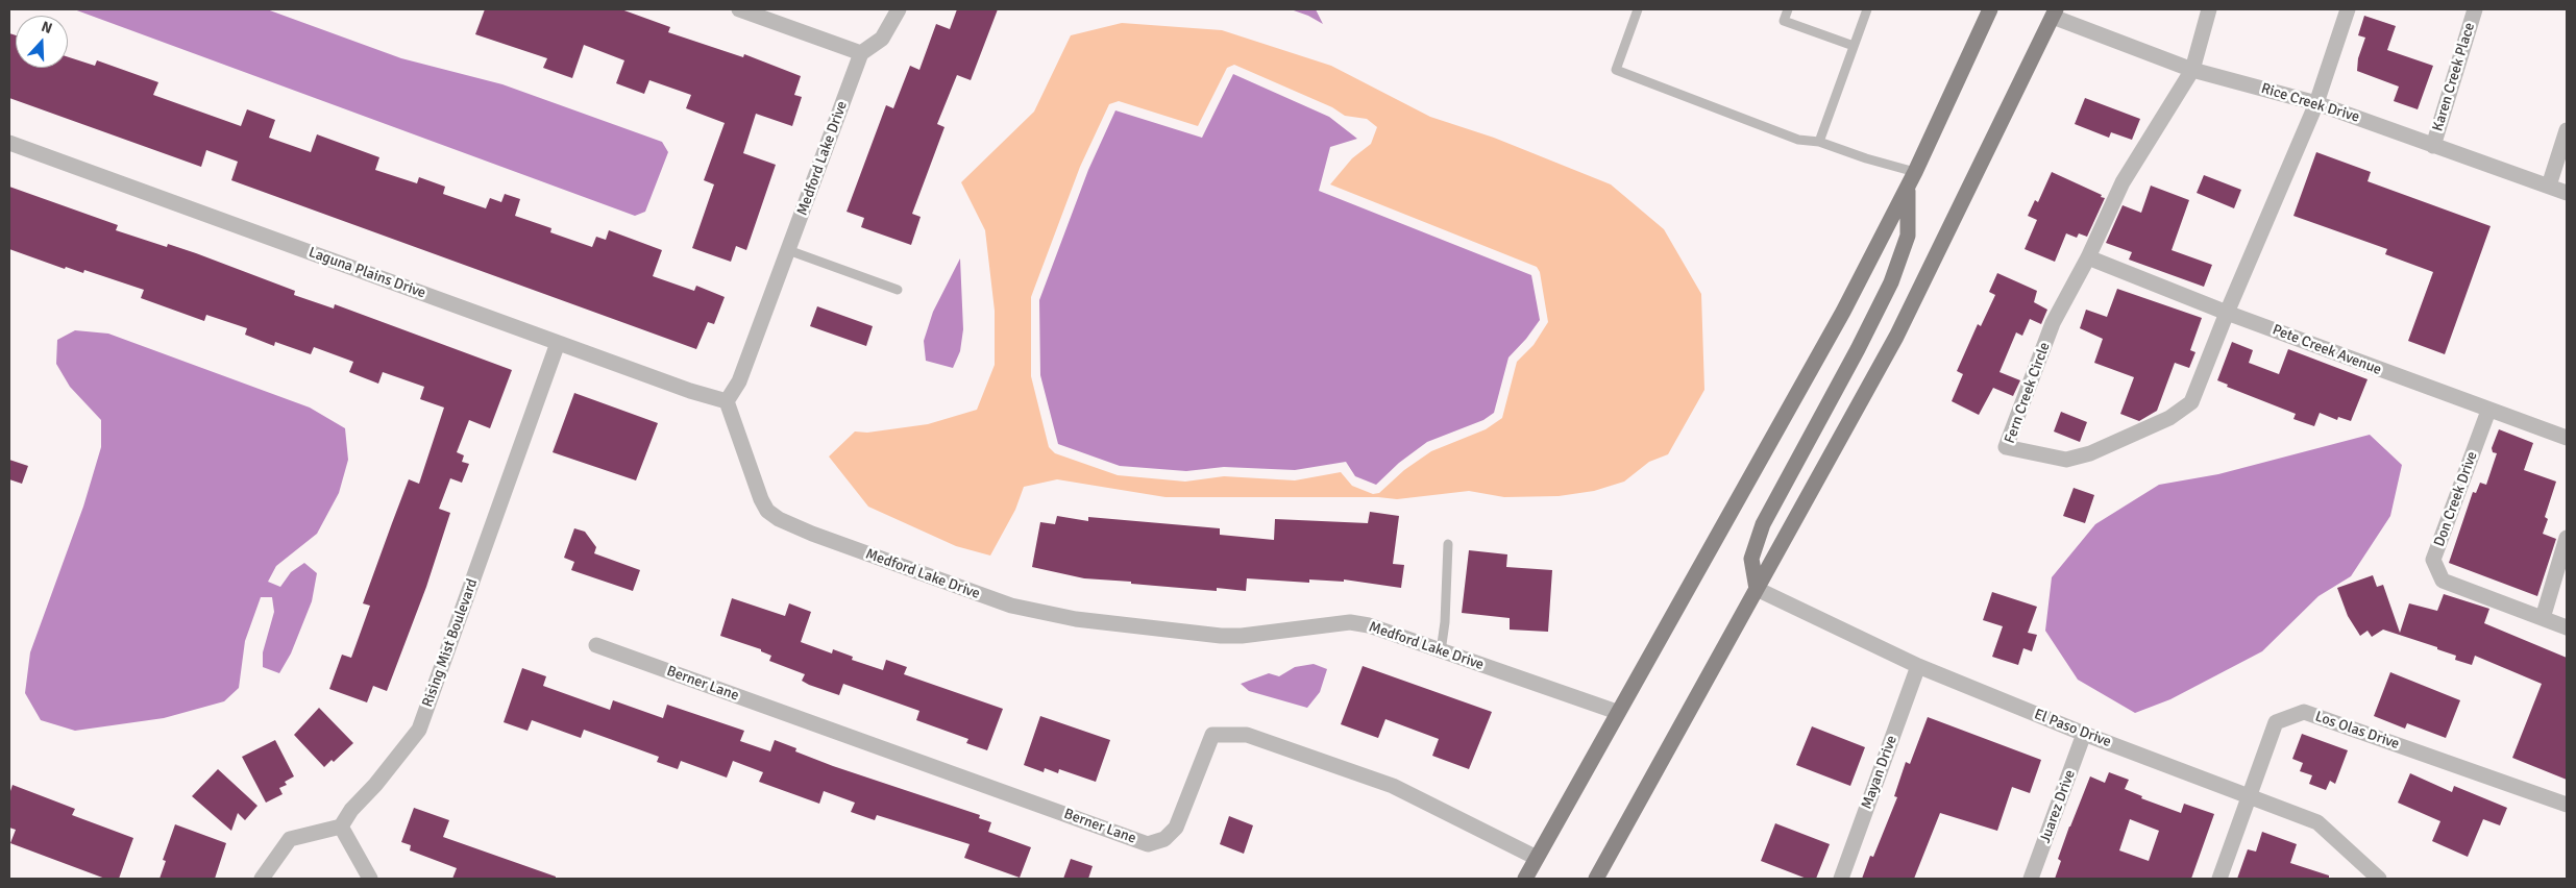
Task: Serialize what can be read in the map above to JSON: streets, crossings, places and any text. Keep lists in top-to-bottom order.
{
  "streets": {
    "street": [
      "Karen Creek Place",
      "Rice Creek Drive",
      "Medford Lake Drive",
      "Laguna Plains Drive",
      "Pete Creek Avenue",
      "Fern Creek Circle",
      "Don Creek Drive",
      "Rising Mist Boulevard",
      "Berner Lane",
      "El Paso Drive",
      "Los Olas Drive",
      "Mayan Drive",
      "Juarez Drive"
    ]
  },
  "crossings": [
    ["Karen Creek Place", "Rice Creek Drive"],
    ["Rice Creek Drive", "Fern Creek Circle"],
    ["Medford Lake Drive", "Laguna Plains Drive"],
    ["Laguna Plains Drive", "Rising Mist Boulevard"],
    ["Pete Creek Avenue", "Fern Creek Circle"],
    ["Pete Creek Avenue", "Don Creek Drive"],
    ["El Paso Drive", "Los Olas Drive"],
    ["El Paso Drive", "Mayan Drive"],
    ["El Paso Drive", "Juarez Drive"]
  ],
  "north": "top"
}
